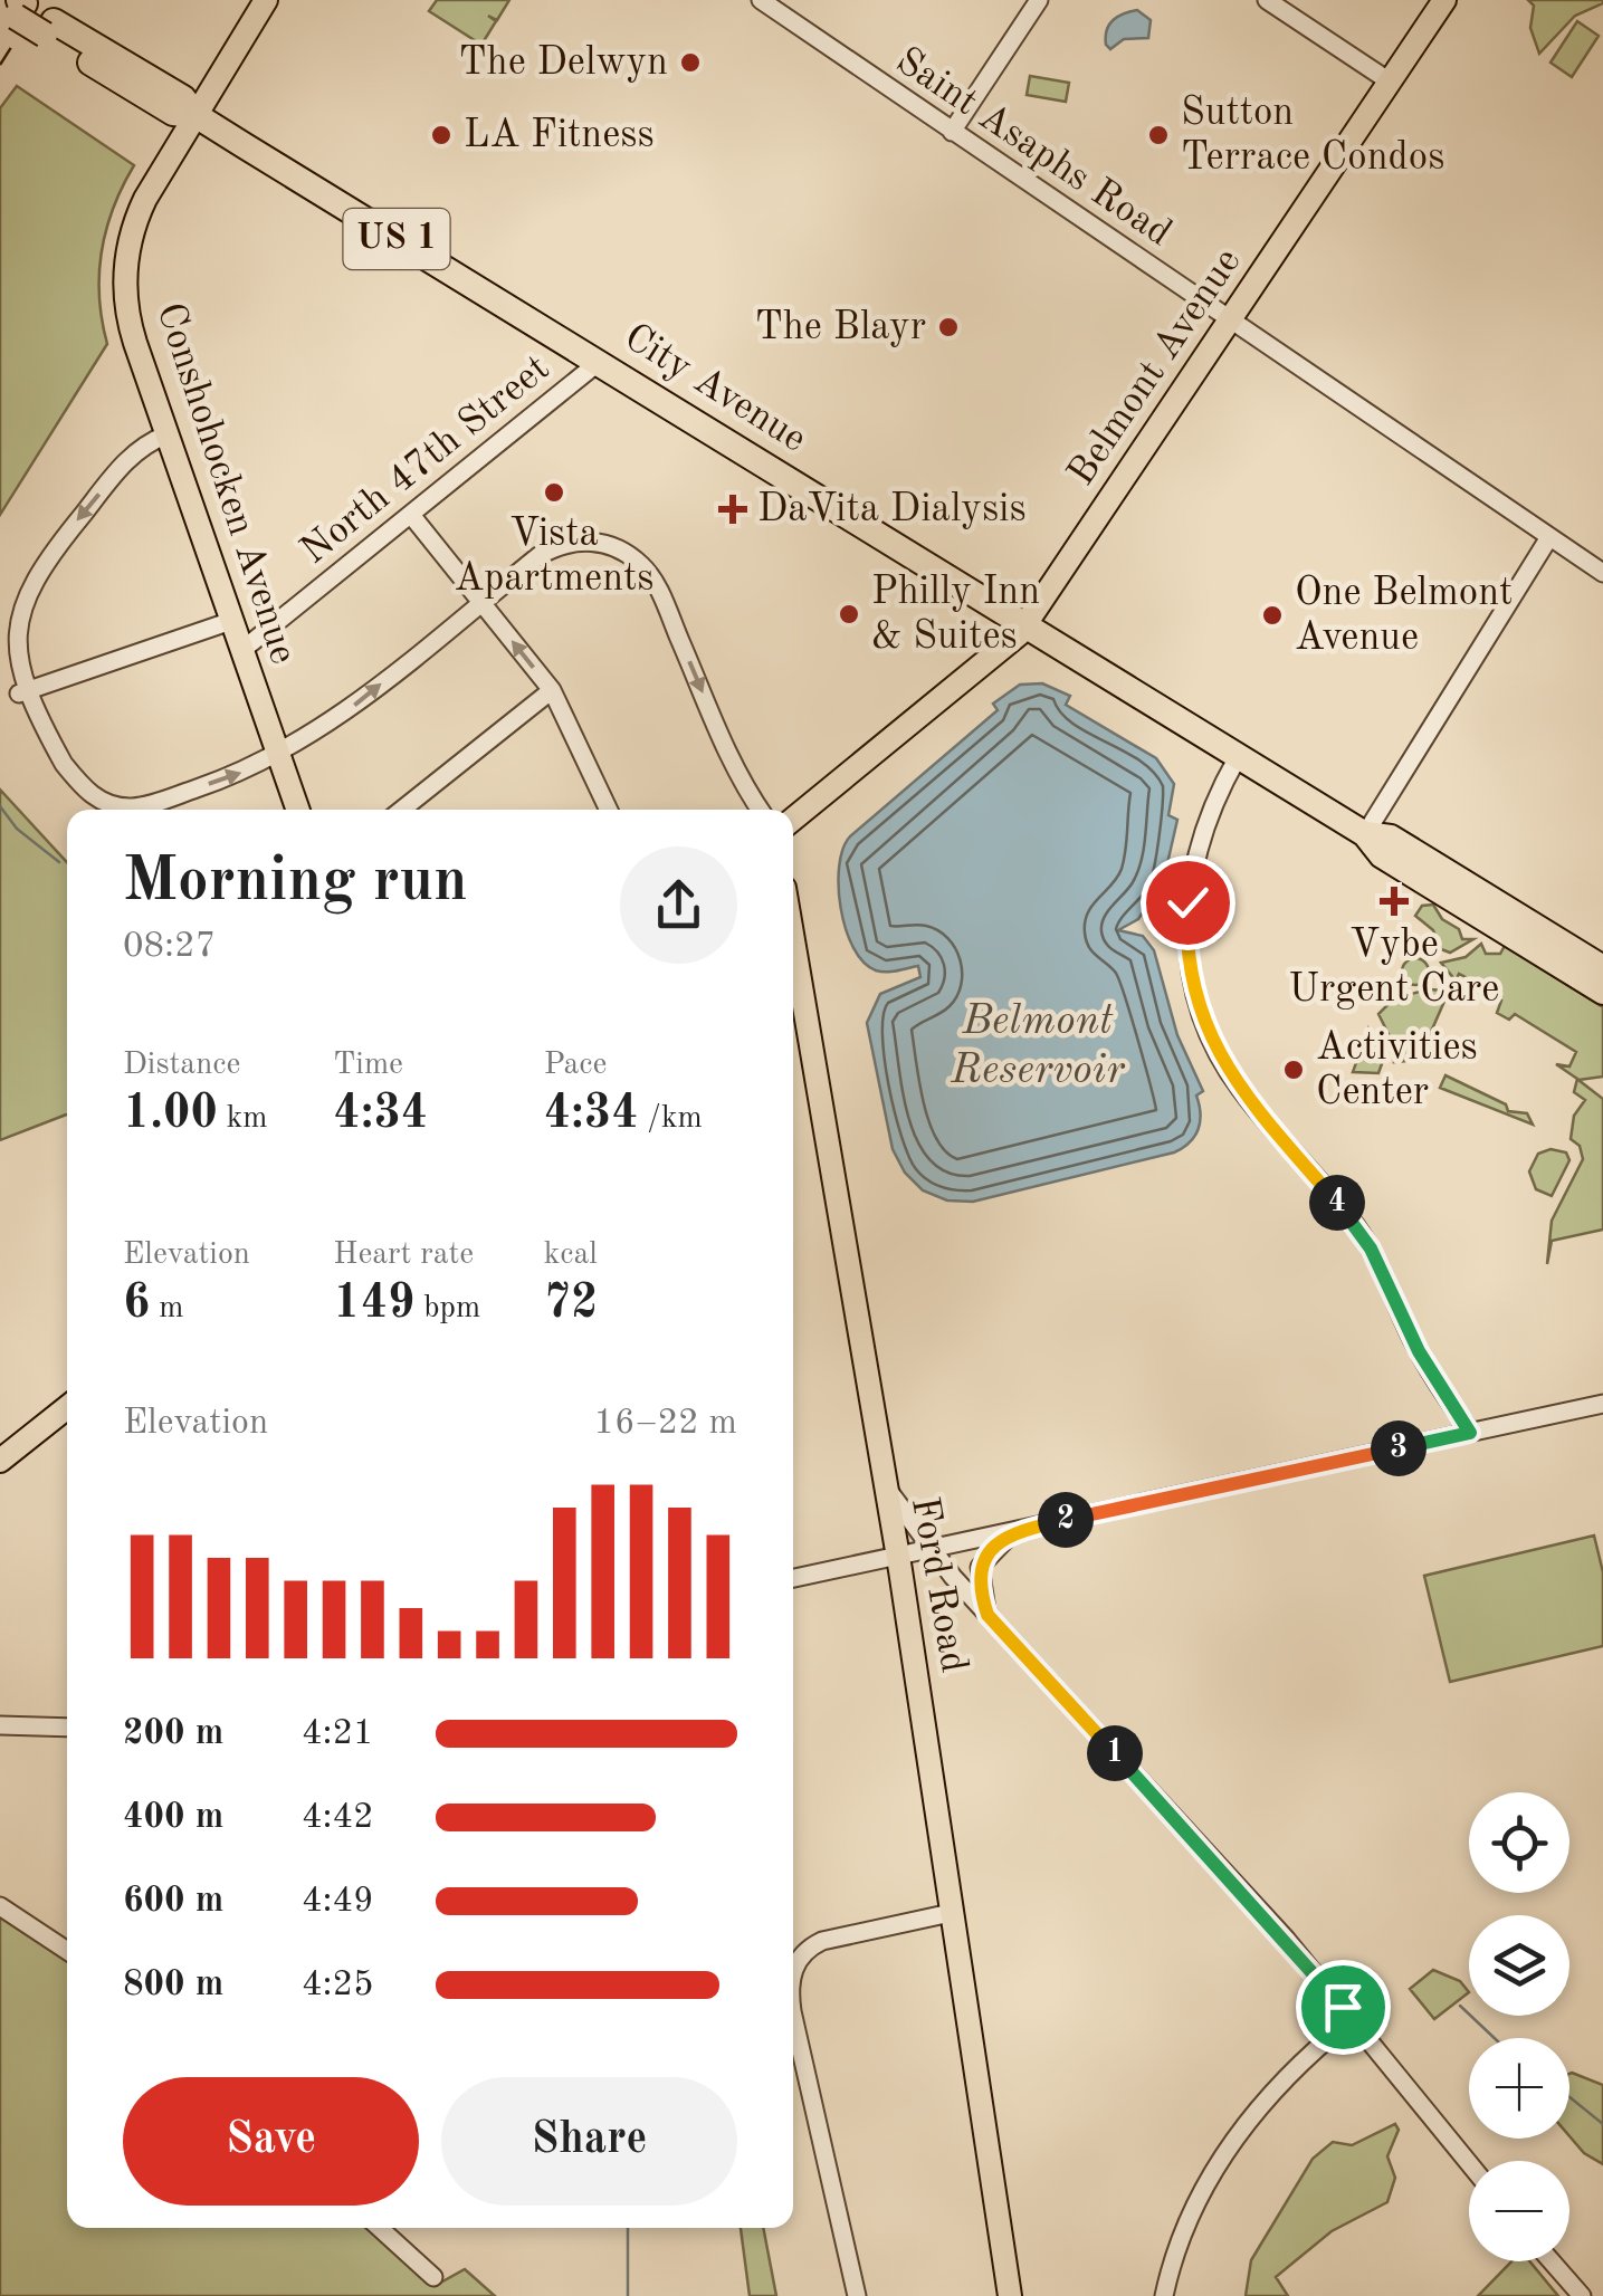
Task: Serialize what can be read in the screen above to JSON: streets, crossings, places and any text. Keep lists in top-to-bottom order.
{
  "streets": {
    "highway": ["US 1", "City Avenue"],
    "main road": ["Belmont Avenue", "Conshohocken Avenue", "Ford Road"],
    "street": ["Saint Asaphs Road", "North 47th Street"]
  },
  "crossings": [
    ["Saint Asaphs Road", "Belmont Avenue"],
    ["Belmont Avenue", "City Avenue"],
    ["City Avenue", "North 47th Street"],
    ["City Avenue", "Conshohocken Avenue"],
    ["North 47th Street", "Conshohocken Avenue"]
  ],
  "water": ["Belmont Reservoir"],
  "places": {
    "other": [
      "The Delwyn",
      "LA Fitness",
      "Sutton Terrace Condos",
      "The Blayr",
      "Vista Apartments",
      "Philly Inn & Suites",
      "One Belmont Avenue",
      "Activities Center"
    ],
    "health": ["DaVita Dialysis", "Vybe Urgent Care"]
  },
  "page": {
    "heading": ["Morning run", "08:27"],
    "stats": [
      ["Distance", "1.00 km"],
      ["Time", "4:34"],
      ["Pace", "4:34 /km"],
      ["Elevation", "6 m"],
      ["Heart rate", "149 bpm"],
      ["kcal", "72"]
    ],
    "pins": [
      "4",
      "3",
      "2",
      "1"
    ],
    "chart": ["Elevation", "16–22 m"],
    "list": [
      {
        "name": "200 m",
        "note": "4:21"
      },
      {
        "name": "400 m",
        "note": "4:42"
      },
      {
        "name": "600 m",
        "note": "4:49"
      },
      {
        "name": "800 m",
        "note": "4:25"
      }
    ],
    "map_buttons": ["+", "−"],
    "buttons": ["Save", "Share"]
  }
}
